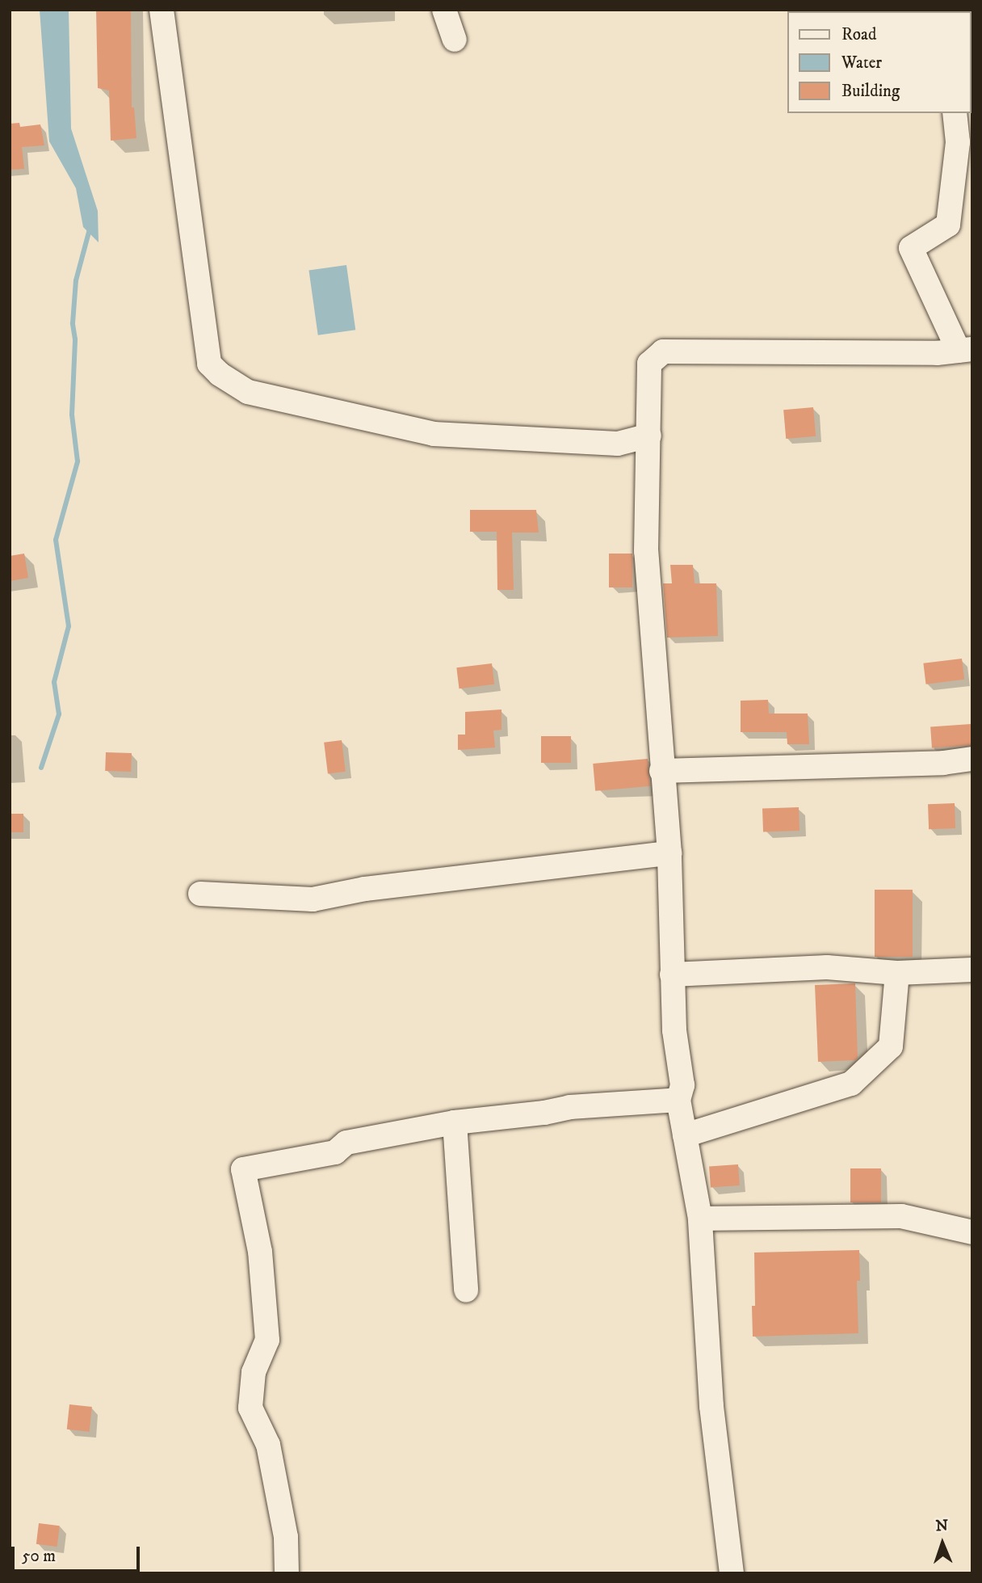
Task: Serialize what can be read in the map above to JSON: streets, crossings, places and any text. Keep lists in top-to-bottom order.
{
  "legend": ["Road", "Water", "Building"],
  "scale_bar": "50 m",
  "north": "top"
}
